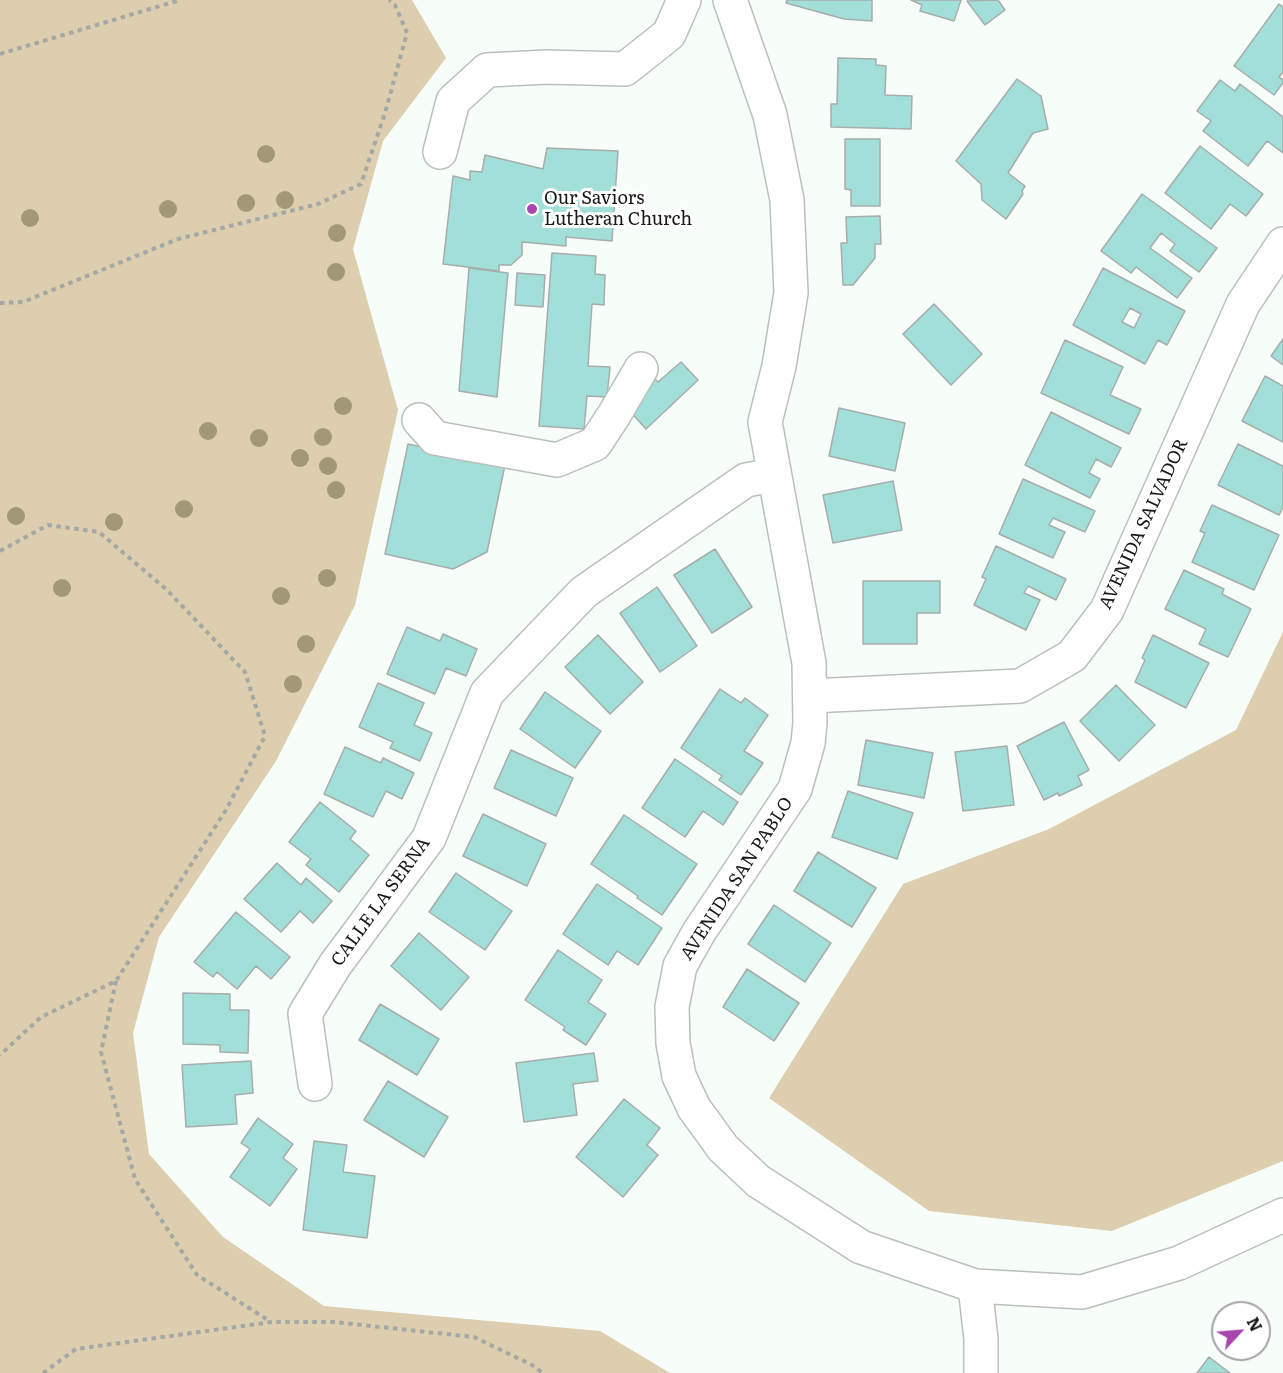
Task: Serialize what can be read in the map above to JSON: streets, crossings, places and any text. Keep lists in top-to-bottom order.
{
  "streets": {
    "street": ["AVENIDA SALVADOR", "AVENIDA SAN PABLO", "CALLE LA SERNA"]
  },
  "crossings": [
    ["AVENIDA SALVADOR", "AVENIDA SAN PABLO"],
    ["AVENIDA SAN PABLO", "CALLE LA SERNA"]
  ],
  "places": ["Our Saviors Lutheran Church"],
  "north": "top right"
}
